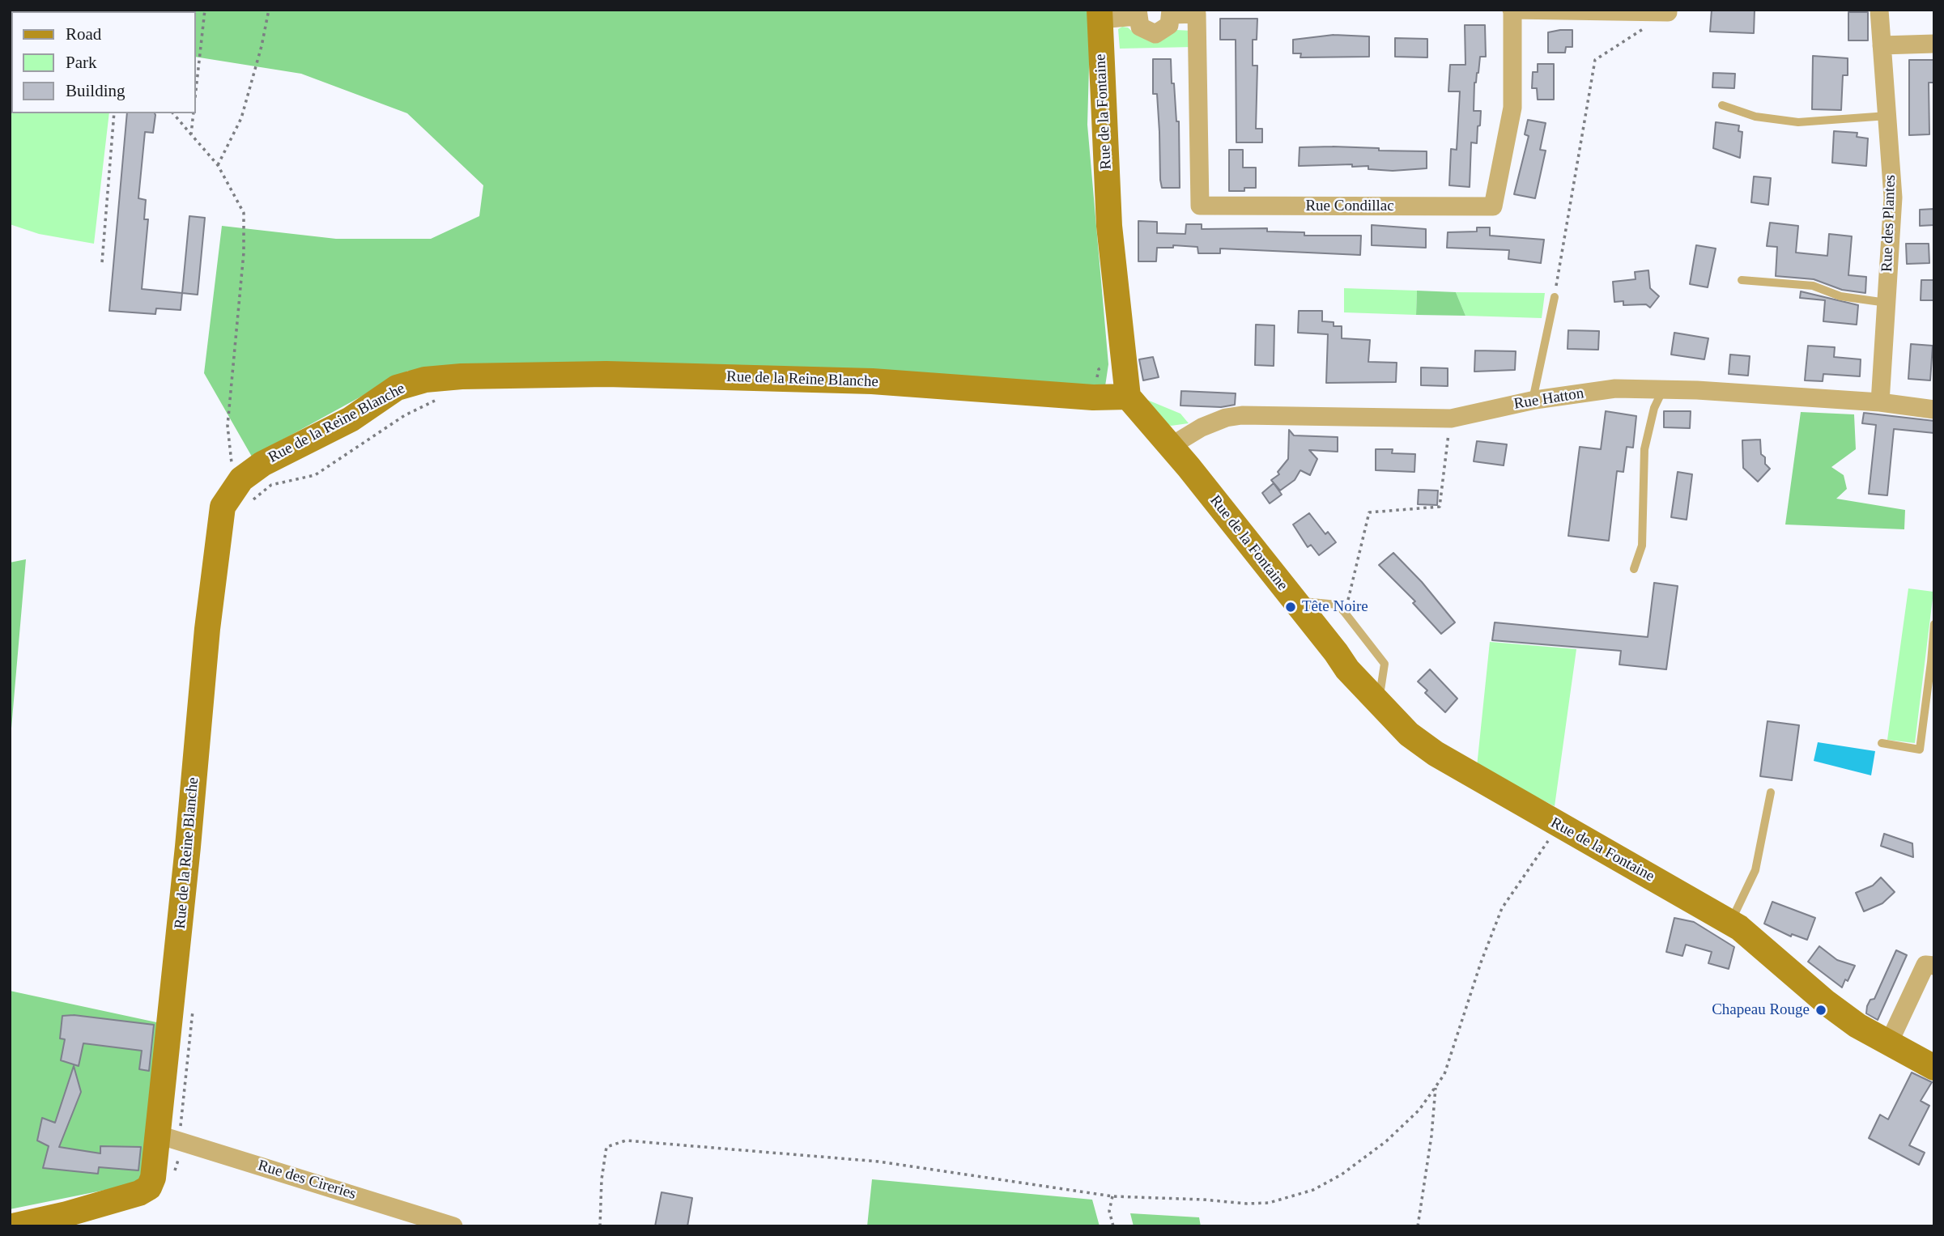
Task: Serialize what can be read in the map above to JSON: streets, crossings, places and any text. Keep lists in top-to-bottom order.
{
  "streets": {
    "street": [
      "Rue de la Fontaine",
      "Rue Condillac",
      "Rue des Plantes",
      "Rue de la Reine Blanche",
      "Rue Hatton",
      "Rue des Cireries"
    ]
  },
  "crossings": [
    ["Rue de la Fontaine", "Rue de la Reine Blanche"],
    ["Rue de la Fontaine", "Rue Hatton"],
    ["Rue des Plantes", "Rue Hatton"],
    ["Rue de la Reine Blanche", "Rue des Cireries"]
  ],
  "places": ["Tête Noire", "Chapeau Rouge"],
  "legend": ["Road", "Park", "Building"]
}
